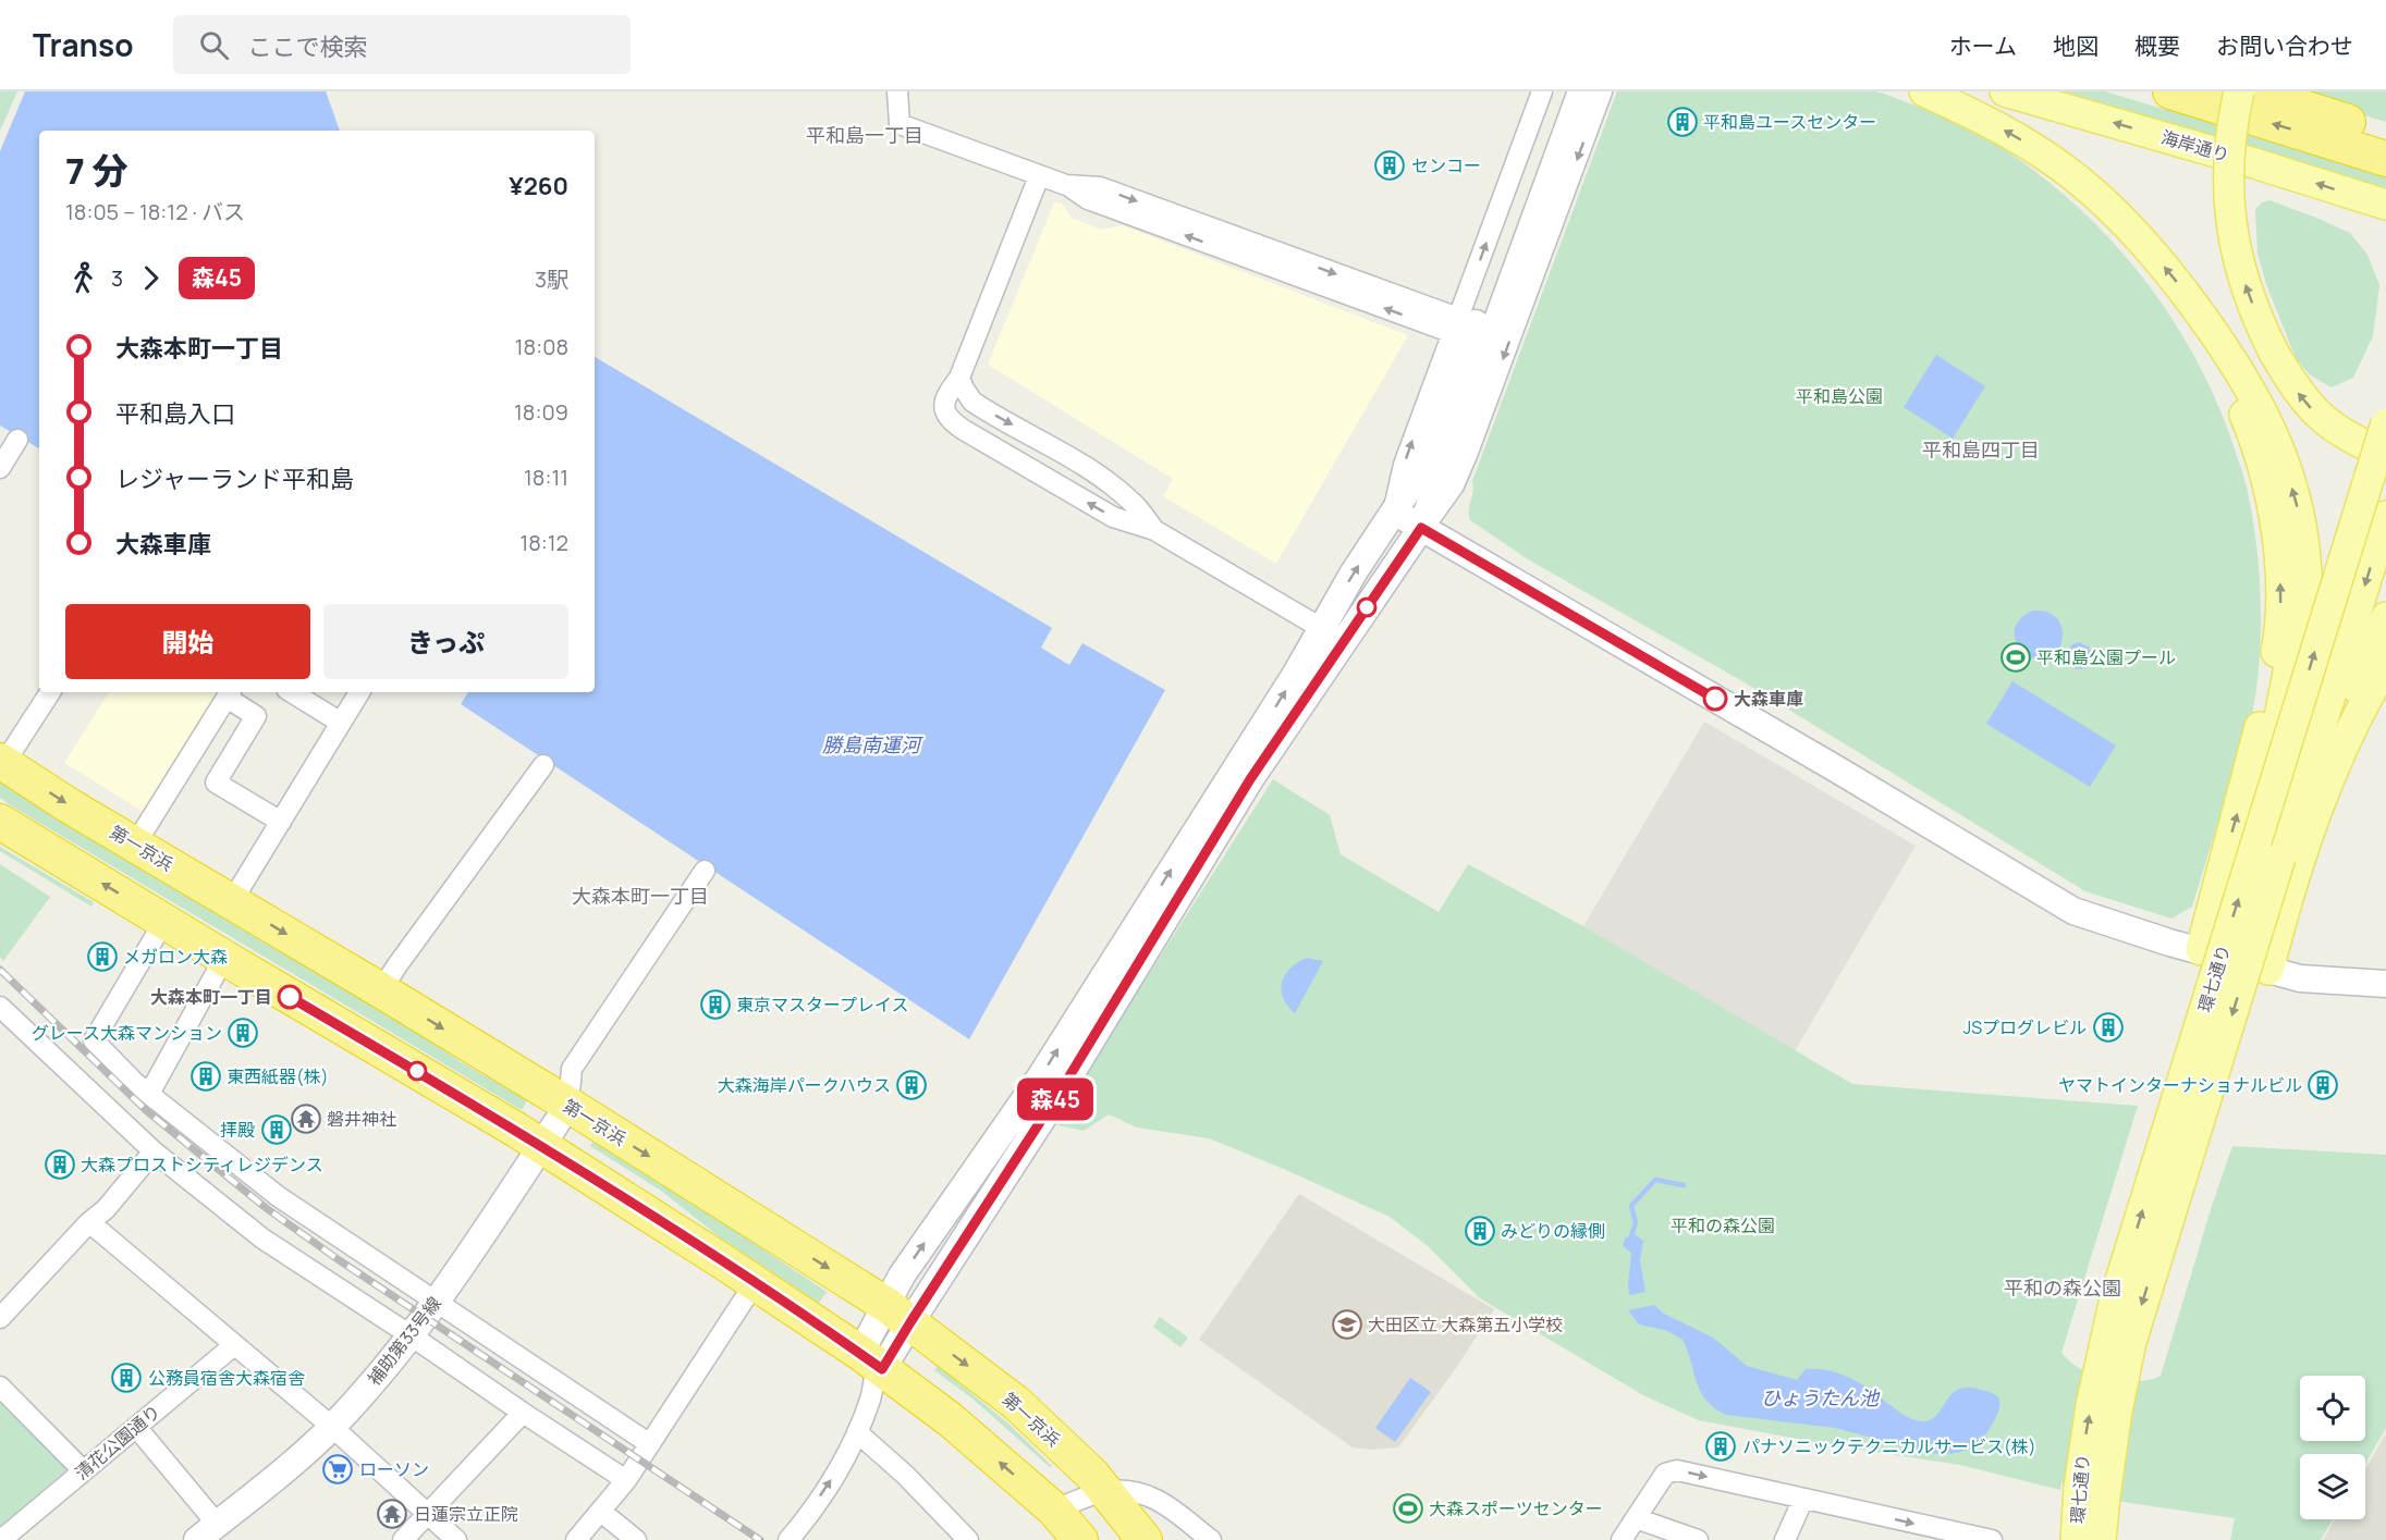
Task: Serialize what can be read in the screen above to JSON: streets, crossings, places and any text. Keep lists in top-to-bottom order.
{
  "streets": {
    "highway": ["第一京浜"],
    "main road": ["海岸通り", "環七通り"],
    "street": ["補助第33号線", "清花公園通り"]
  },
  "crossings": [
    ["第一京浜", "補助第33号線"]
  ],
  "districts": [
    "平和島一丁目",
    "平和島四丁目",
    "大森本町一丁目",
    "平和の森公園"
  ],
  "water": ["勝島南運河", "ひょうたん池"],
  "parks": ["平和島公園", "平和の森公園"],
  "places": {
    "building": [
      "平和島ユースセンター",
      "センコー",
      "メガロン大森",
      "東京マスタープレイス",
      "JSプログレビル",
      "グレース大森マンション",
      "東西紙器(株)",
      "大森海岸パークハウス",
      "ヤマトインターナショナルビル",
      "拝殿",
      "大森プロストシティレジデンス",
      "みどりの縁側",
      "公務員宿舎大森宿舎",
      "パナソニックテクニカルサービス(株)"
    ],
    "sports": ["平和島公園プール", "大森スポーツセンター"],
    "other": ["大森車庫", "大森本町一丁目"],
    "temple": ["磐井神社", "日蓮宗立正院"],
    "school or university": ["大田区立 大森第五小学校"],
    "supermarket": ["ローソン"]
  },
  "lines": ["bus line 森45"],
  "page": {
    "header": "Transo",
    "search": "ここで検索",
    "nav": [
      "ホーム",
      "地図",
      "概要",
      "お問い合わせ"
    ],
    "on_map": "森45",
    "heading": ["7 分", "18:05 – 18:12 · バス", "¥260"],
    "legs": ["3", "森45", "3駅"],
    "list": [
      {
        "name": "大森本町一丁目",
        "value": "18:08"
      },
      {
        "name": "平和島入口",
        "value": "18:09"
      },
      {
        "name": "レジャーランド平和島",
        "value": "18:11"
      },
      {
        "name": "大森車庫",
        "value": "18:12"
      }
    ],
    "buttons": ["開始", "きっぷ"]
  }
}
